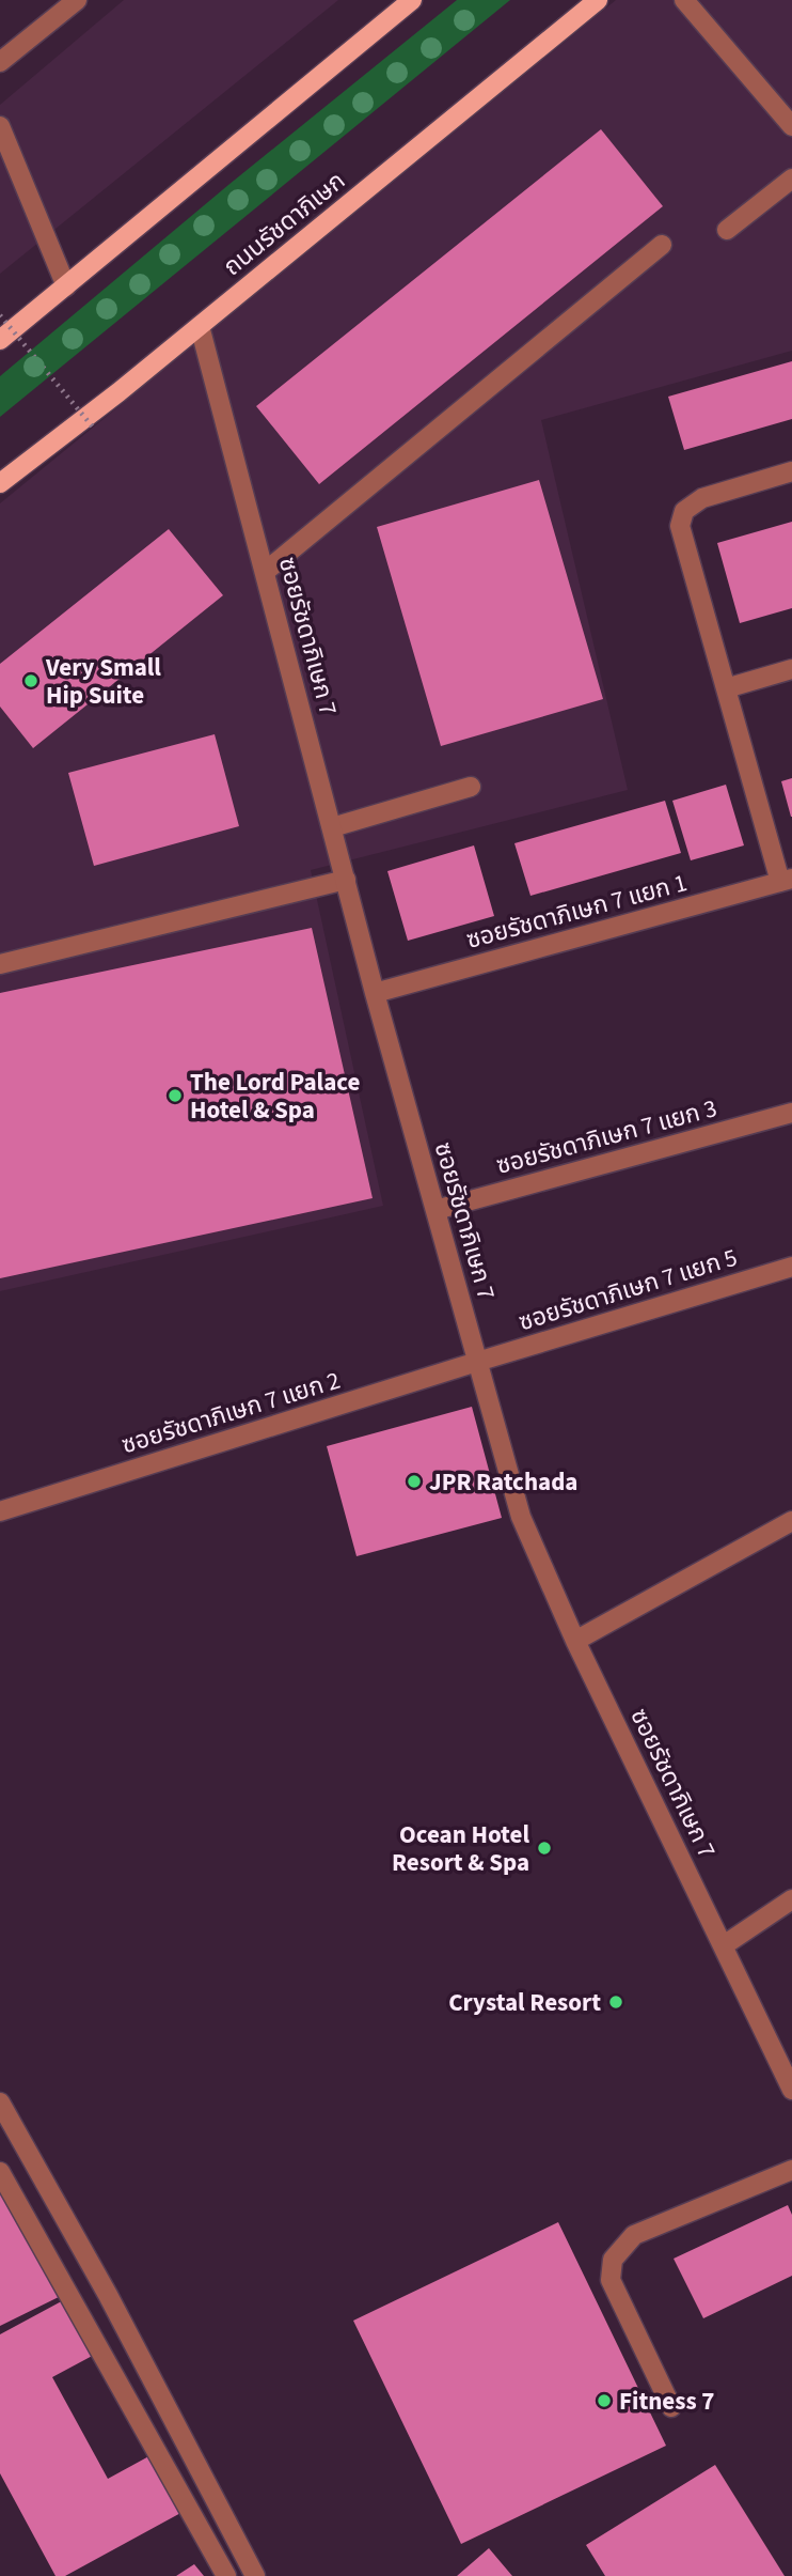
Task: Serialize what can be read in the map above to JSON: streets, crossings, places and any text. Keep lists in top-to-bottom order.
{
  "streets": {
    "main road": ["ถนนรัชดาภิเษก"],
    "street": [
      "ซอยรัชดาภิเษก 7",
      "ซอยรัชดาภิเษก 7 แยก 1",
      "ซอยรัชดาภิเษก 7 แยก 3",
      "ซอยรัชดาภิเษก 7 แยก 5",
      "ซอยรัชดาภิเษก 7 แยก 2"
    ]
  },
  "crossings": [
    ["ถนนรัชดาภิเษก", "ซอยรัชดาภิเษก 7"],
    ["ซอยรัชดาภิเษก 7", "ซอยรัชดาภิเษก 7 แยก 1"],
    ["ซอยรัชดาภิเษก 7", "ซอยรัชดาภิเษก 7 แยก 3"],
    ["ซอยรัชดาภิเษก 7", "ซอยรัชดาภิเษก 7 แยก 5"],
    ["ซอยรัชดาภิเษก 7", "ซอยรัชดาภิเษก 7 แยก 2"],
    ["ซอยรัชดาภิเษก 7 แยก 5", "ซอยรัชดาภิเษก 7 แยก 2"]
  ],
  "places": [
    "Very Small Hip Suite",
    "The Lord Palace Hotel & Spa",
    "JPR Ratchada",
    "Ocean Hotel Resort & Spa",
    "Crystal Resort",
    "Fitness 7"
  ]
}
